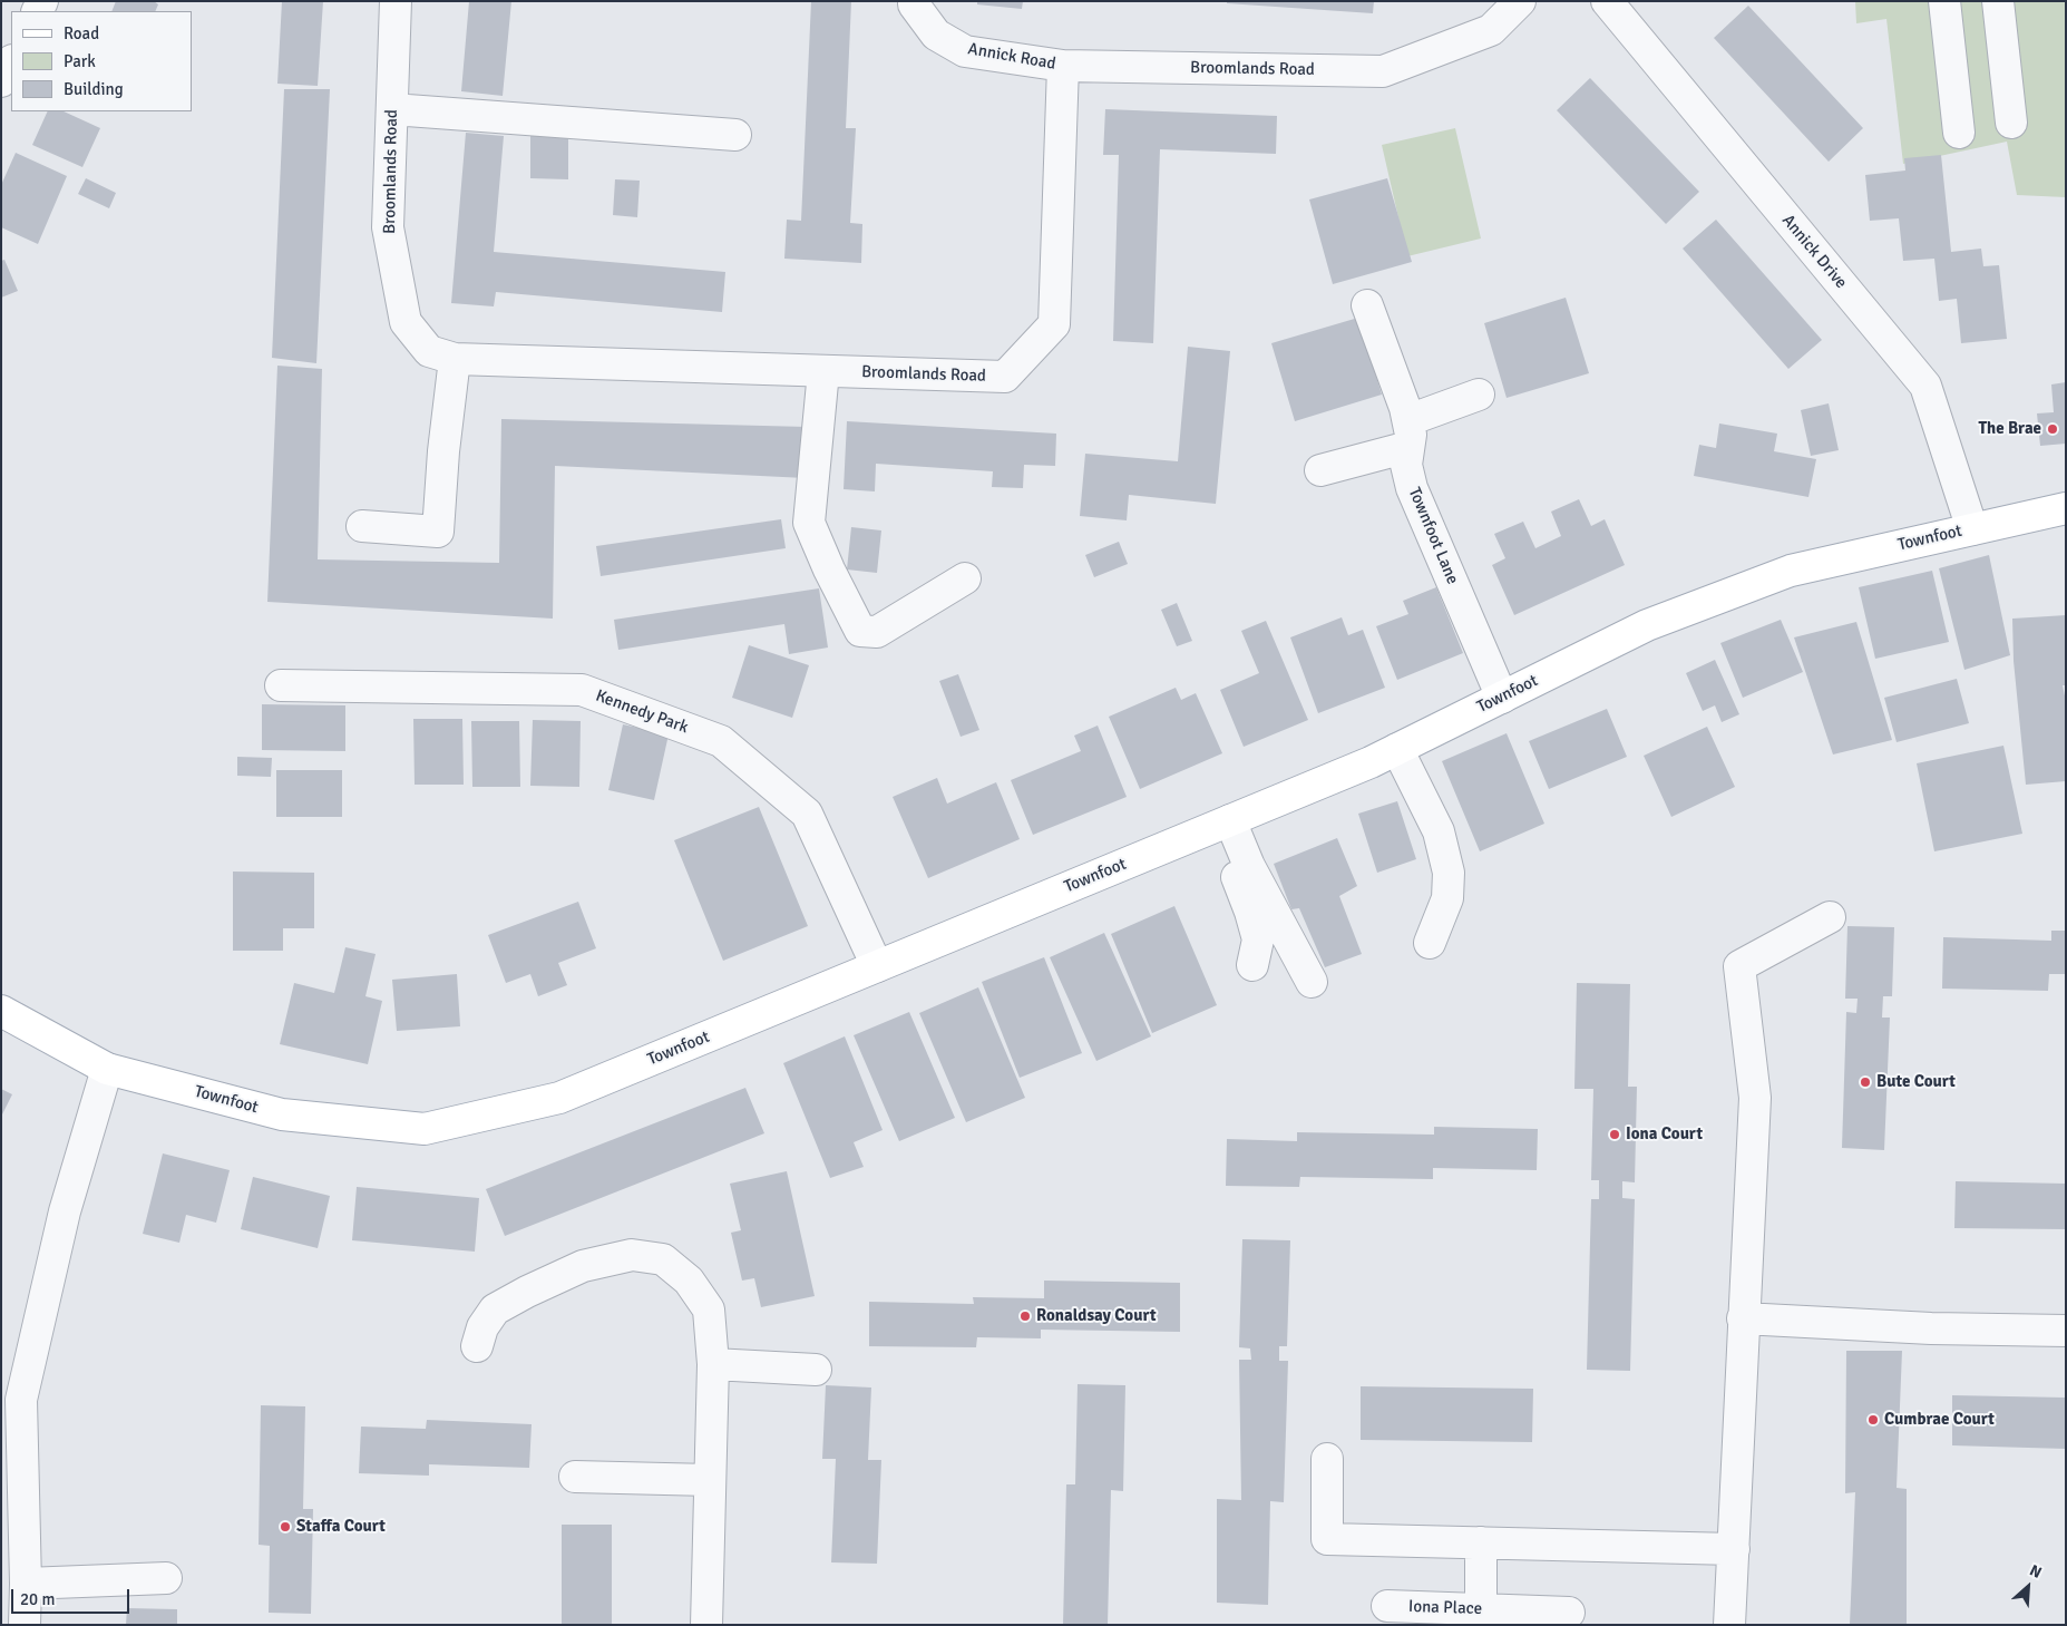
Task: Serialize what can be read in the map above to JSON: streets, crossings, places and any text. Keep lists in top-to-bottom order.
{
  "streets": {
    "main road": ["Townfoot"],
    "street": [
      "Annick Road",
      "Broomlands Road",
      "Annick Drive",
      "Townfoot Lane",
      "Kennedy Park",
      "Iona Place"
    ]
  },
  "crossings": [
    ["Annick Road", "Broomlands Road"],
    ["Annick Drive", "Townfoot"],
    ["Townfoot Lane", "Townfoot"],
    ["Townfoot", "Kennedy Park"]
  ],
  "places": [
    "The Brae",
    "Bute Court",
    "Iona Court",
    "Ronaldsay Court",
    "Cumbrae Court",
    "Staffa Court"
  ],
  "legend": ["Road", "Park", "Building"],
  "scale_bar": "20 m",
  "north": "top right"
}
